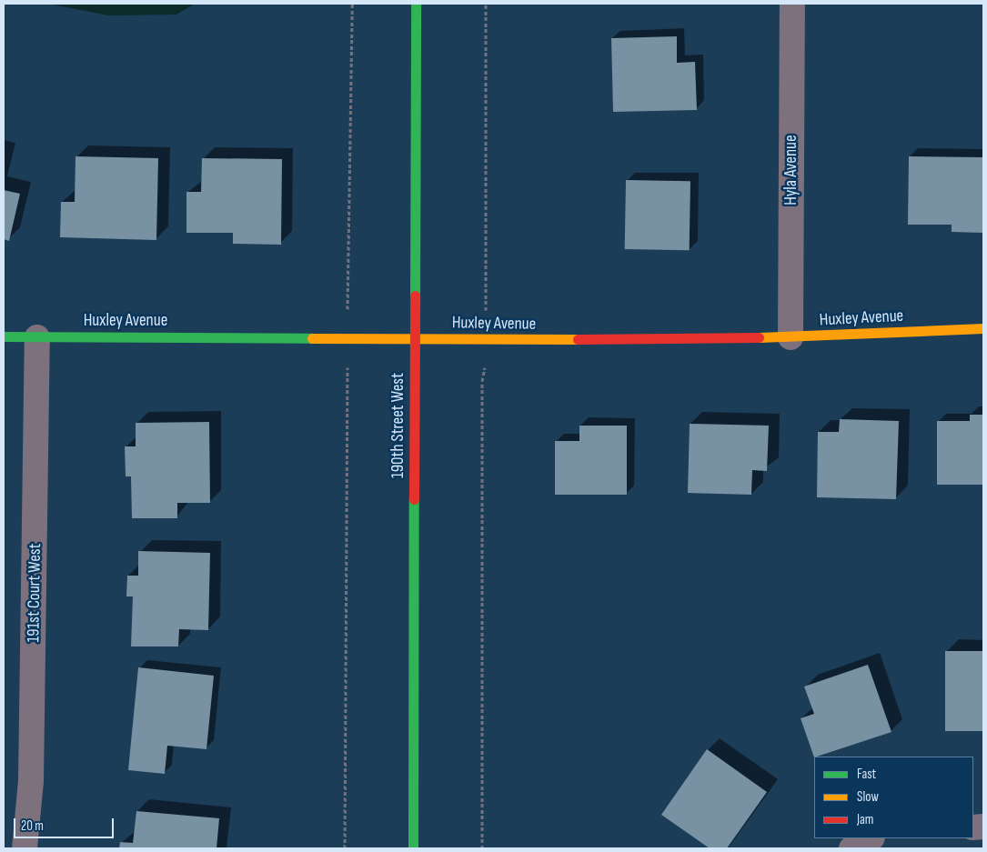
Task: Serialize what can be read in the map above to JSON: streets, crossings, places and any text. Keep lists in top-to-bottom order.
{
  "streets": {
    "street": [
      "Hyla Avenue",
      "Huxley Avenue",
      "190th Street West",
      "191st Court West"
    ]
  },
  "crossings": [
    ["Hyla Avenue", "Huxley Avenue"],
    ["Huxley Avenue", "190th Street West"],
    ["Huxley Avenue", "191st Court West"]
  ],
  "legend": ["Fast", "Slow", "Jam"],
  "scale_bar": "20 m"
}
